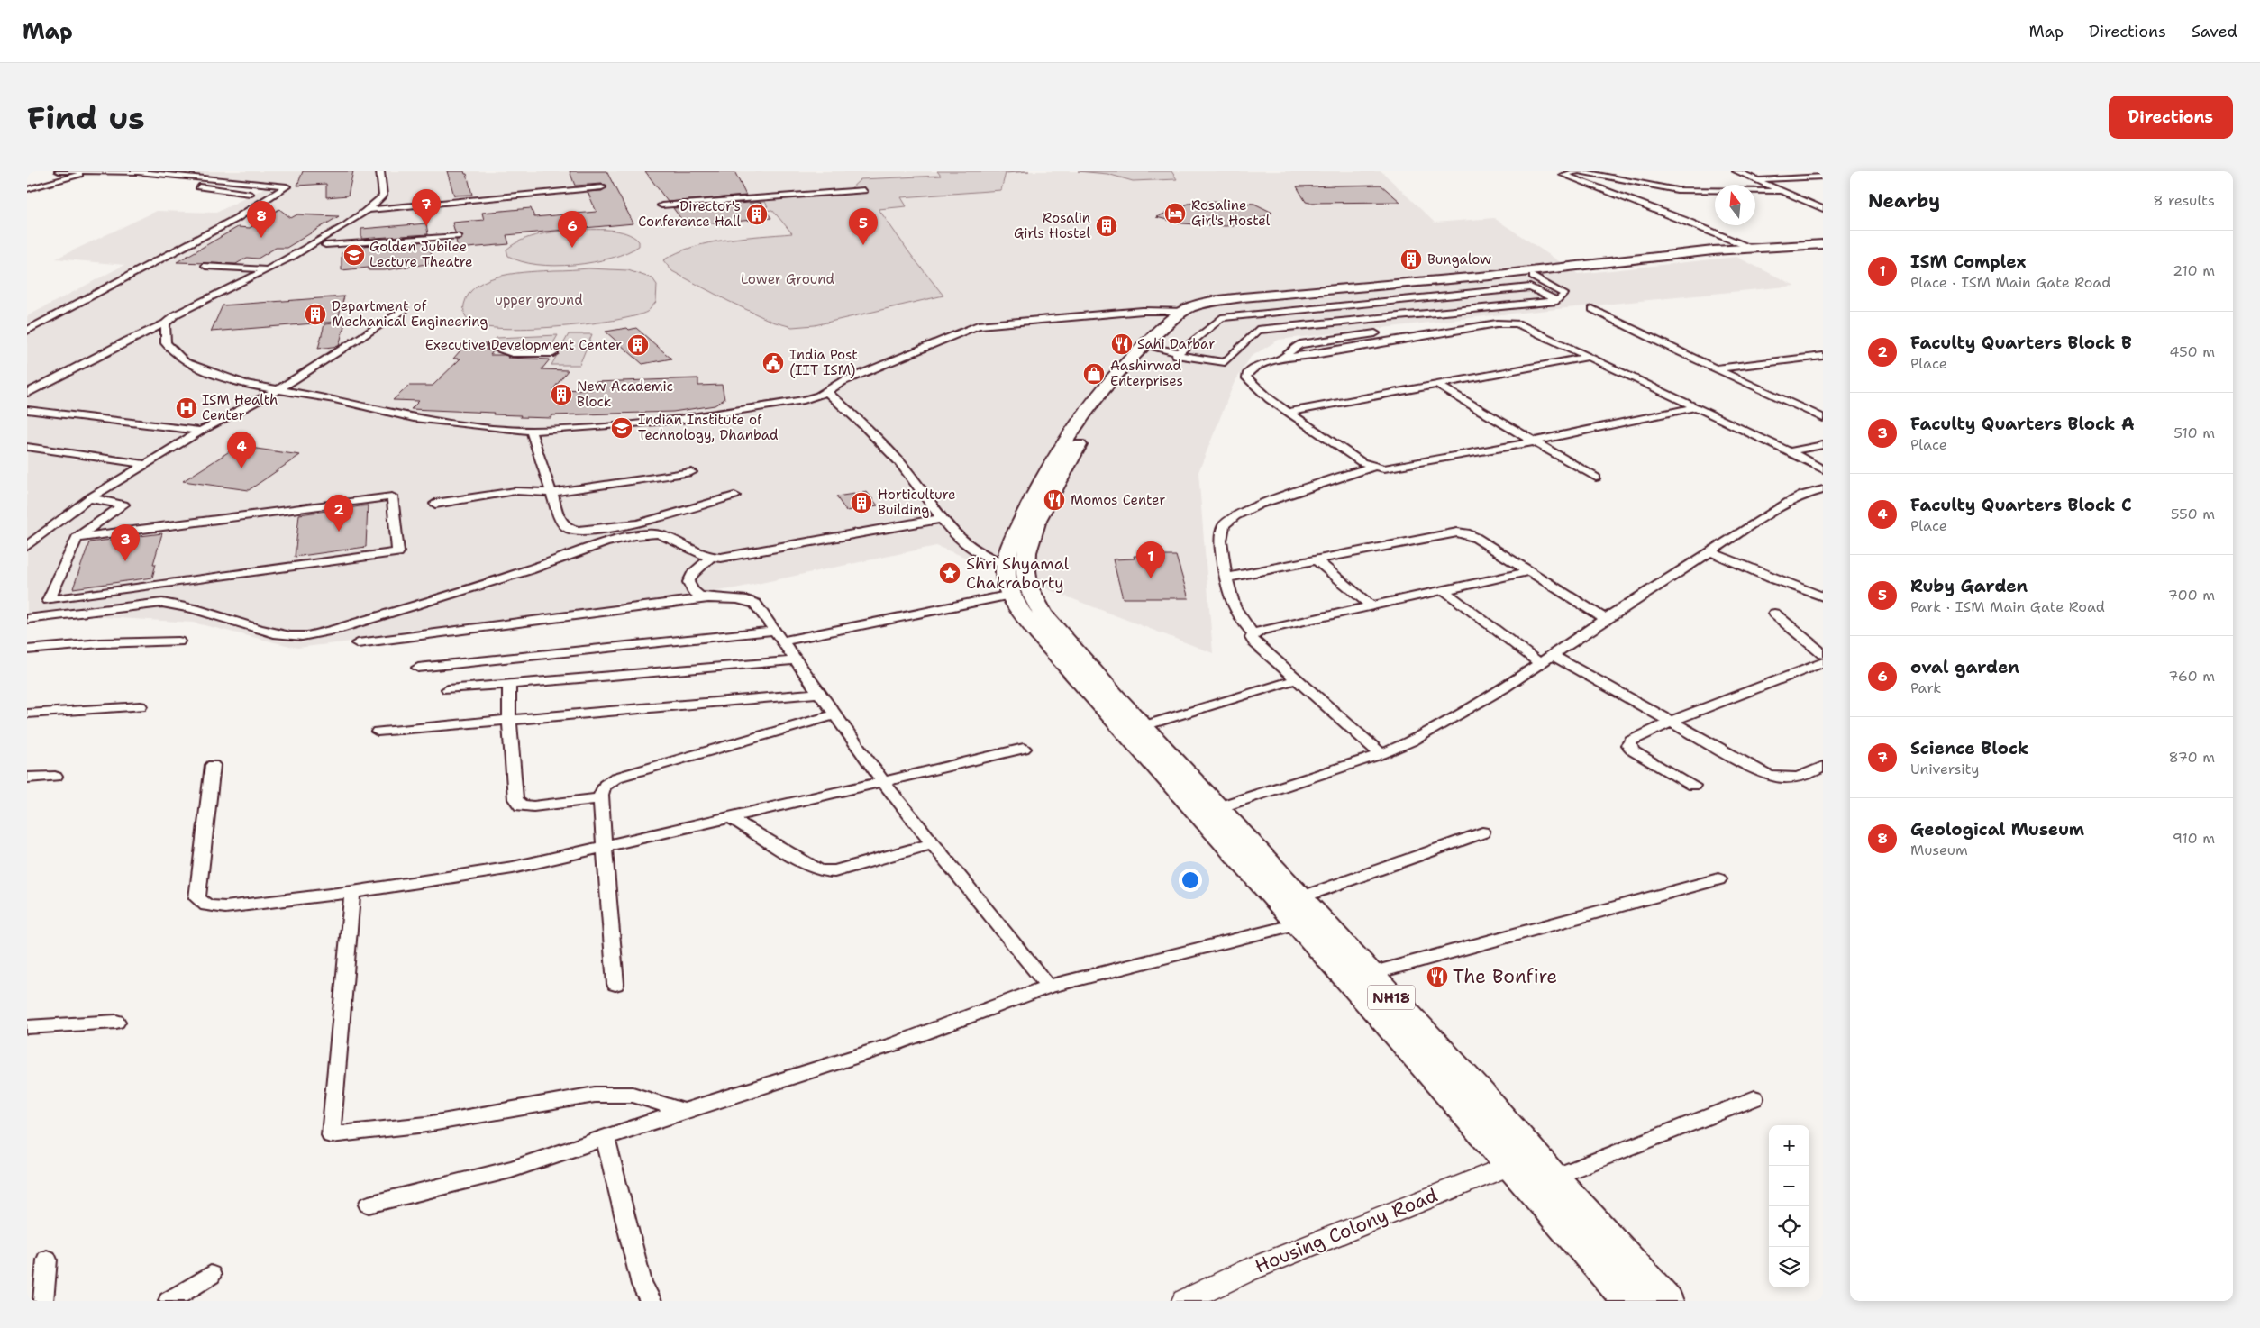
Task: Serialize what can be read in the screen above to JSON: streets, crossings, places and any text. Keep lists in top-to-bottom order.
{
  "streets": {
    "highway": ["NH18"],
    "street": ["Housing Colony Road"]
  },
  "crossings": [
    ["NH18", "Housing Colony Road"]
  ],
  "parks": ["Lower Ground", "upper ground"],
  "places": {
    "hotel": ["Rosaline Girl's Hostel"],
    "building": [
      "Director's Conference Hall",
      "Rosalin Girls Hostel",
      "Bungalow",
      "Department of Mechanical Engineering",
      "Executive Development Center",
      "New Academic Block",
      "Horticulture Building"
    ],
    "school or university": ["Golden Jubilee Lecture Theatre", "Indian Institute of Technology, Dhanbad"],
    "restaurant": ["Sahi Darbar", "Momos Center", "The Bonfire"],
    "public building": ["India Post (IIT ISM)"],
    "shop": ["Aashirwad Enterprises"],
    "hospital": ["ISM Health Center"],
    "place": ["Shri Shyamal Chakraborty"]
  },
  "north": "top",
  "page": {
    "header": "Map",
    "nav": ["Map", "Directions", "Saved"],
    "buttons": "Directions",
    "title": "Find us",
    "heading": ["Nearby", "8 results"],
    "pins": [
      "7",
      "8",
      "5",
      "6",
      "4",
      "2",
      "3",
      "1"
    ],
    "list": [
      {
        "mark": "1",
        "name": "ISM Complex",
        "note": "Place · ISM Main Gate Road",
        "value": "210 m"
      },
      {
        "mark": "2",
        "name": "Faculty Quarters Block B",
        "note": "Place",
        "value": "450 m"
      },
      {
        "mark": "3",
        "name": "Faculty Quarters Block A",
        "note": "Place",
        "value": "510 m"
      },
      {
        "mark": "4",
        "name": "Faculty Quarters Block C",
        "note": "Place",
        "value": "550 m"
      },
      {
        "mark": "5",
        "name": "Ruby Garden",
        "note": "Park · ISM Main Gate Road",
        "value": "700 m"
      },
      {
        "mark": "6",
        "name": "oval garden",
        "note": "Park",
        "value": "760 m"
      },
      {
        "mark": "7",
        "name": "Science Block",
        "note": "University",
        "value": "870 m"
      },
      {
        "mark": "8",
        "name": "Geological Museum",
        "note": "Museum",
        "value": "910 m"
      }
    ],
    "map_buttons": ["+", "−"]
  }
}
